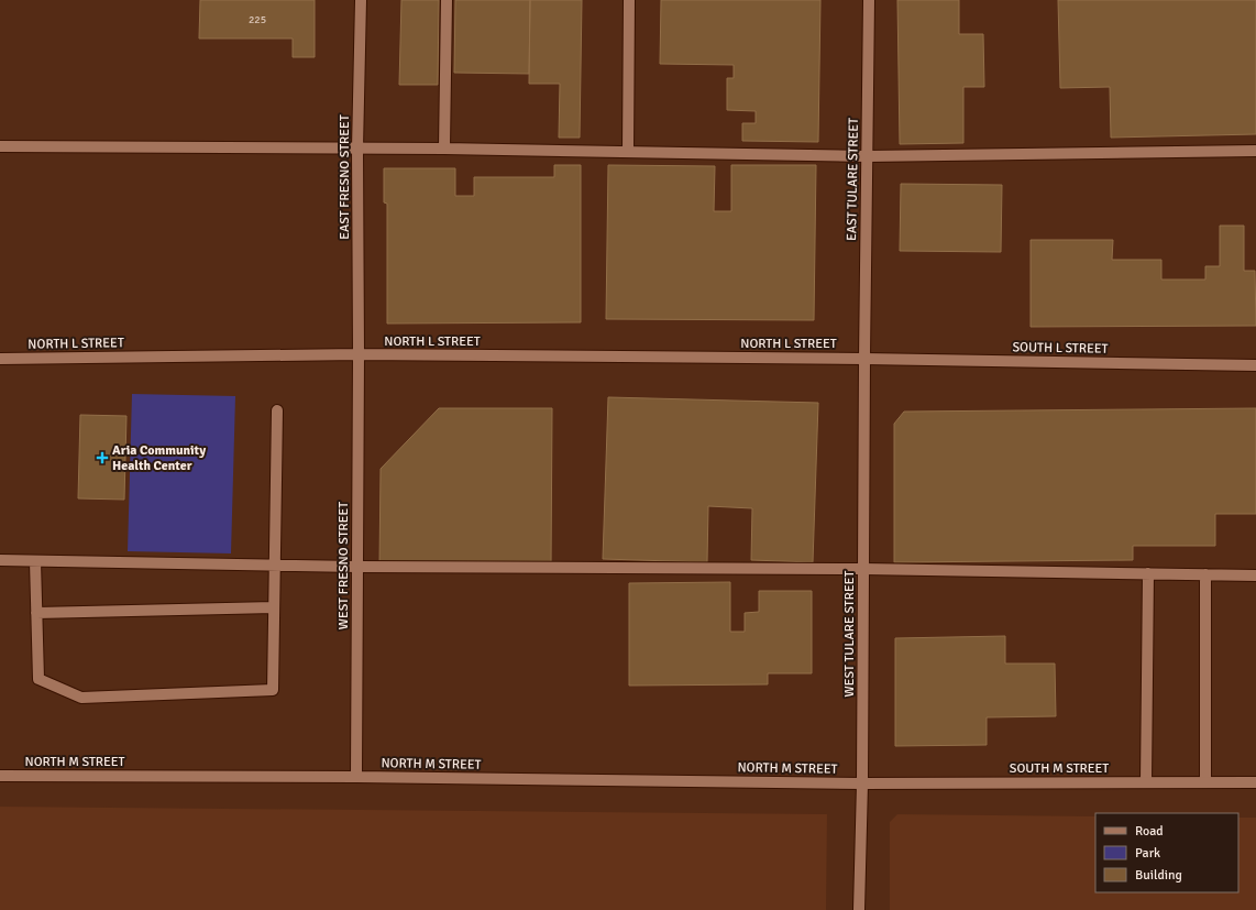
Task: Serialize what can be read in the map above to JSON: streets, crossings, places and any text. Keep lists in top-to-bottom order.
{
  "streets": {
    "street": [
      "EAST FRESNO STREET",
      "EAST TULARE STREET",
      "NORTH L STREET",
      "SOUTH L STREET",
      "WEST FRESNO STREET",
      "WEST TULARE STREET",
      "NORTH M STREET",
      "SOUTH M STREET"
    ]
  },
  "crossings": [
    ["EAST FRESNO STREET", "NORTH L STREET"],
    ["EAST FRESNO STREET", "WEST FRESNO STREET"],
    ["EAST TULARE STREET", "NORTH L STREET"],
    ["EAST TULARE STREET", "SOUTH L STREET"],
    ["EAST TULARE STREET", "WEST TULARE STREET"],
    ["NORTH L STREET", "SOUTH L STREET"],
    ["NORTH L STREET", "WEST FRESNO STREET"],
    ["NORTH L STREET", "WEST TULARE STREET"],
    ["SOUTH L STREET", "WEST TULARE STREET"],
    ["WEST FRESNO STREET", "NORTH M STREET"],
    ["WEST TULARE STREET", "NORTH M STREET"],
    ["WEST TULARE STREET", "SOUTH M STREET"],
    ["NORTH M STREET", "SOUTH M STREET"]
  ],
  "places": {
    "health": ["Aria Community Health Center"]
  },
  "house_numbers": ["225"],
  "legend": ["Road", "Park", "Building"]
}
